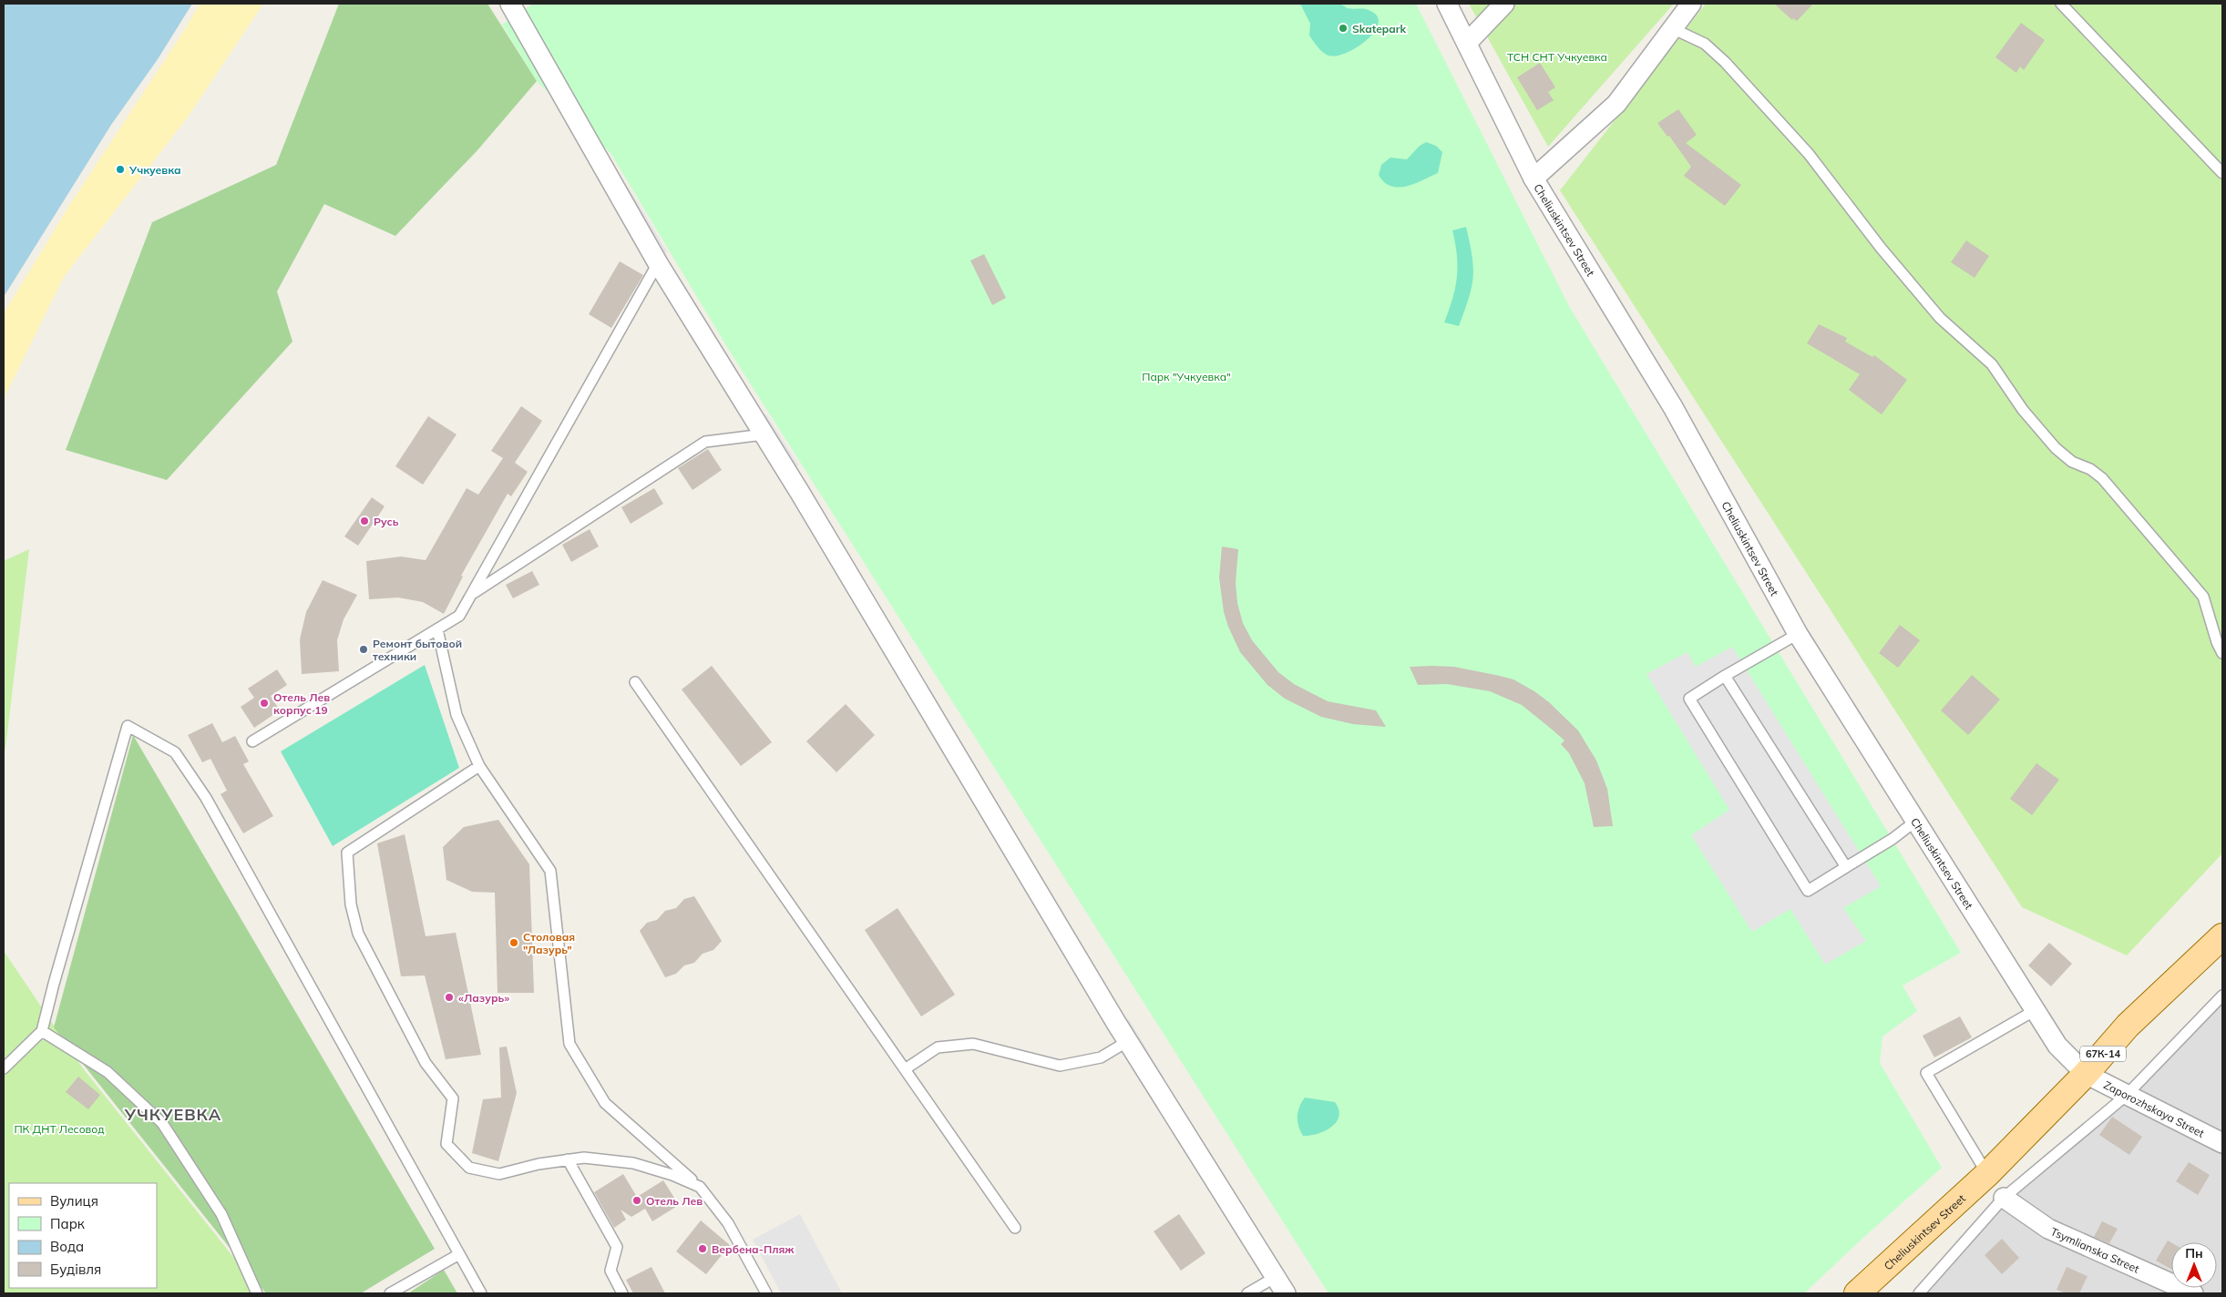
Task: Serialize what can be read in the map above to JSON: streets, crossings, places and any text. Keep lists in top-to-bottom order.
{
  "streets": {
    "main road": ["Cheliuskintsev Street", "67К-14"],
    "street": ["Zaporozhskaya Street", "Tsymlianska Street"]
  },
  "crossings": [
    ["Cheliuskintsev Street", "Zaporozhskaya Street"]
  ],
  "districts": ["УЧКУЕВКА"],
  "parks": ["ТСН СНТ Учкуевка", "Парк \"Учкуевка\"", "ПК ДНТ Лесовод"],
  "places": [
    "Skatepark",
    "Учкуевка",
    "Русь",
    "Ремонт бытовой техники",
    "Отель Лев корпус 19",
    "Столовая \"Лазурь\"",
    "«Лазурь»",
    "Отель Лев",
    "Вербена-Пляж"
  ],
  "legend": [
    "Вулиця",
    "Парк",
    "Вода",
    "Будівля"
  ],
  "north": "top"
}
